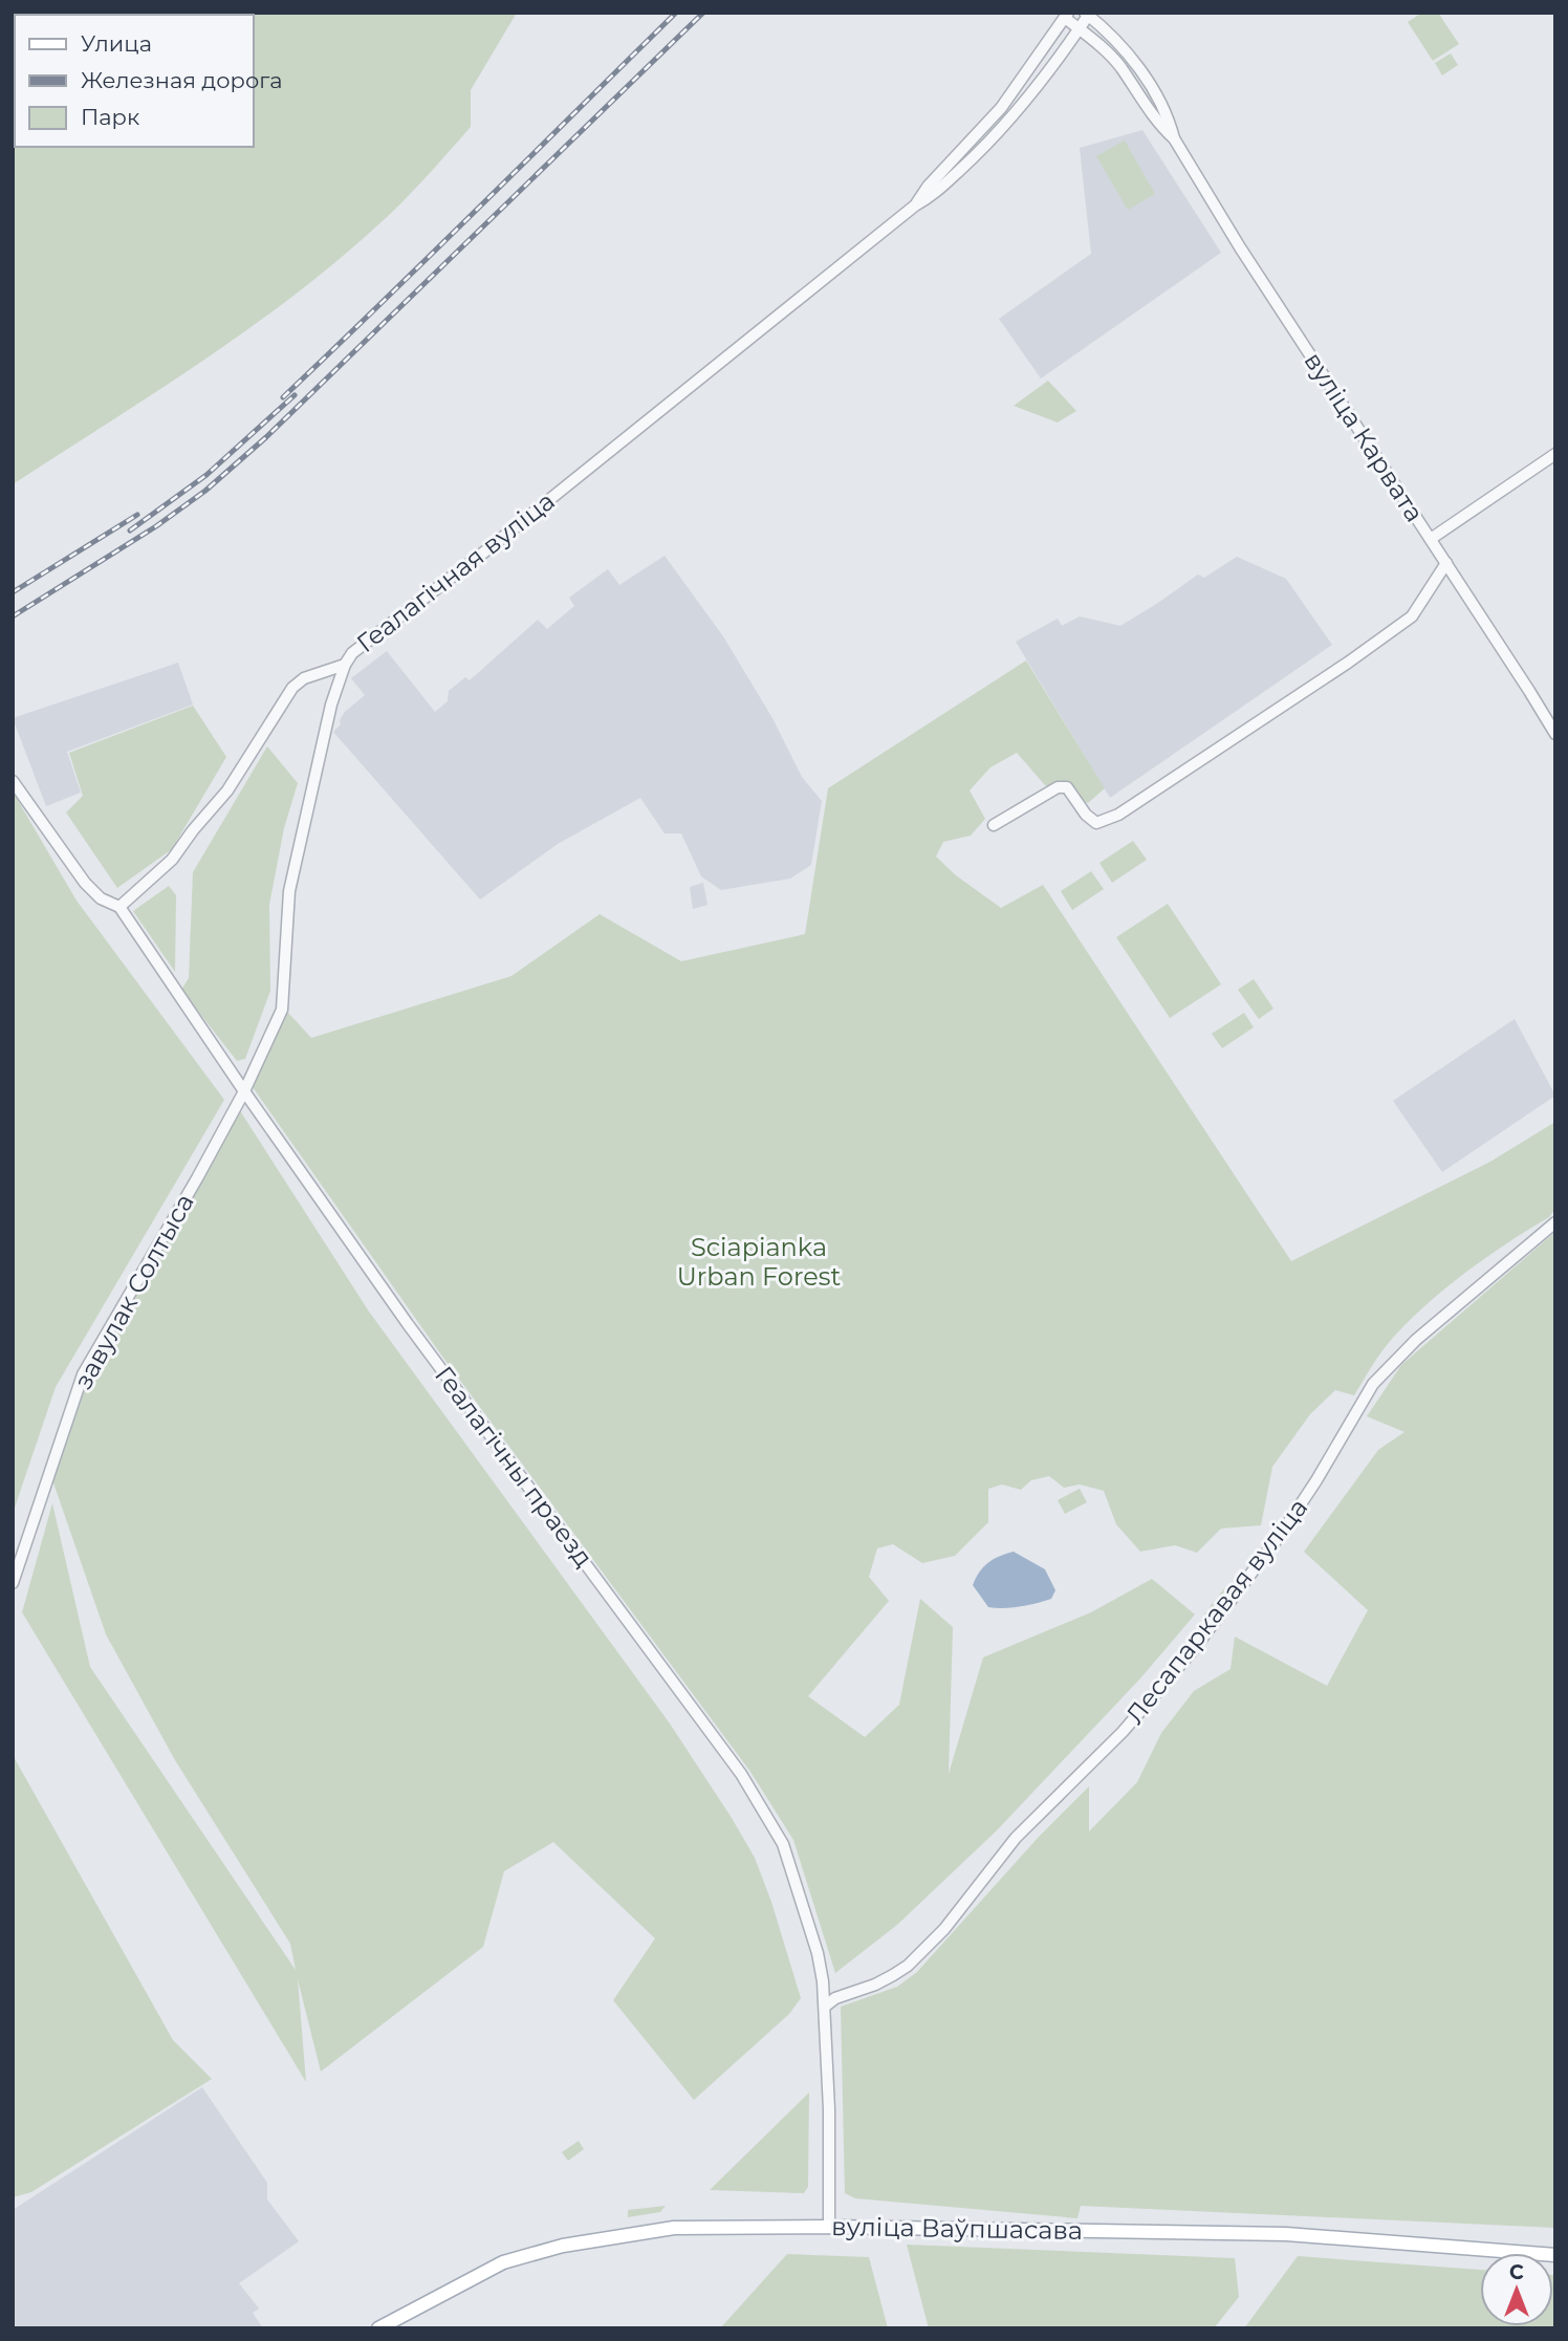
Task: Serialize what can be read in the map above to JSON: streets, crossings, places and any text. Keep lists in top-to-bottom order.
{
  "streets": {
    "main road": ["вуліца Ваўпшасава"],
    "street": [
      "вуліца Карвата",
      "Геалагічная вуліца",
      "завулак Солтыса",
      "Геалагічны праезд",
      "Лесапаркавая вуліца"
    ]
  },
  "crossings": [
    ["вуліца Карвата", "Геалагічная вуліца"],
    ["Геалагічная вуліца", "завулак Солтыса"],
    ["Геалагічная вуліца", "Геалагічны праезд"],
    ["завулак Солтыса", "Геалагічны праезд"],
    ["Геалагічны праезд", "Лесапаркавая вуліца"],
    ["Геалагічны праезд", "вуліца Ваўпшасава"]
  ],
  "parks": ["Sciapianka Urban Forest"],
  "legend": ["Улица", "Железная дорога", "Парк"],
  "north": "top"
}
